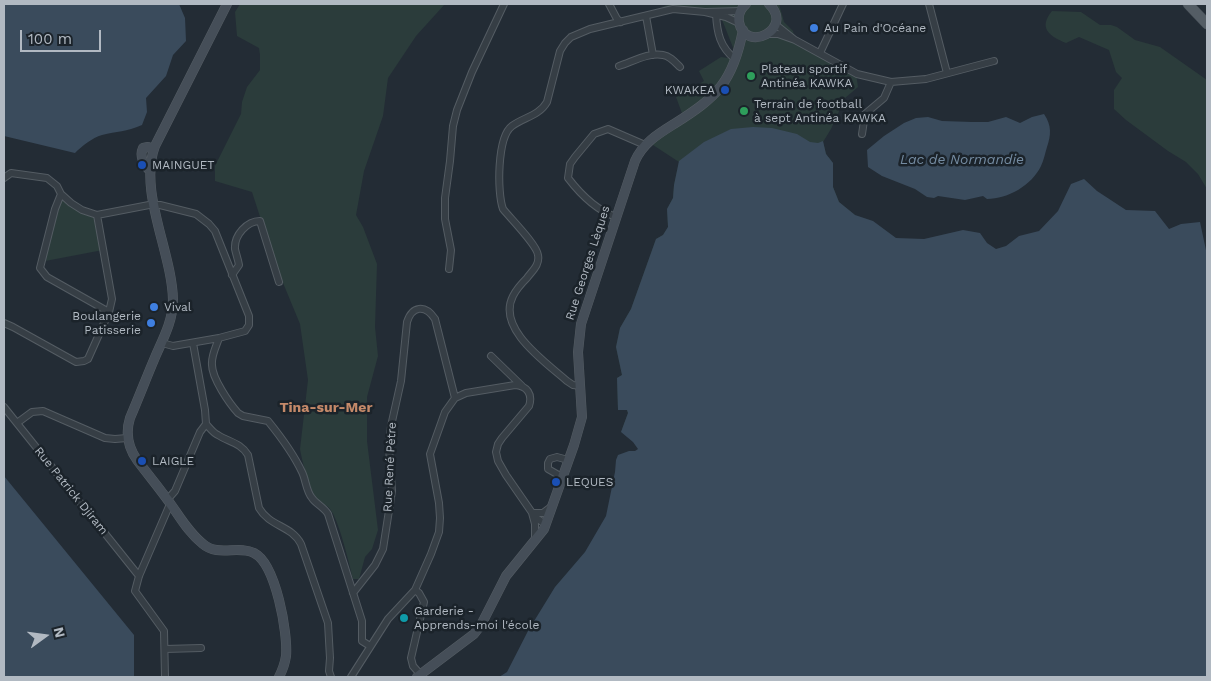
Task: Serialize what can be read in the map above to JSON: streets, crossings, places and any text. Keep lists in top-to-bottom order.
{
  "streets": {
    "main road": ["Rue Georges Lèques"],
    "street": ["Rue René Pètre", "Rue Patrick Djiram"]
  },
  "districts": ["Tina-sur-Mer"],
  "water": ["Lac de Normandie"],
  "places": [
    "Au Pain d'Océane",
    "Plateau sportif Antinéa KAWKA",
    "KWAKEA",
    "Terrain de football à sept Antinéa KAWKA",
    "MAINGUET",
    "Vival",
    "Boulangerie Patisserie",
    "LAIGLE",
    "LEQUES",
    "Garderie - Apprends-moi l'école"
  ],
  "scale_bar": "100 m",
  "north": "right"
}
